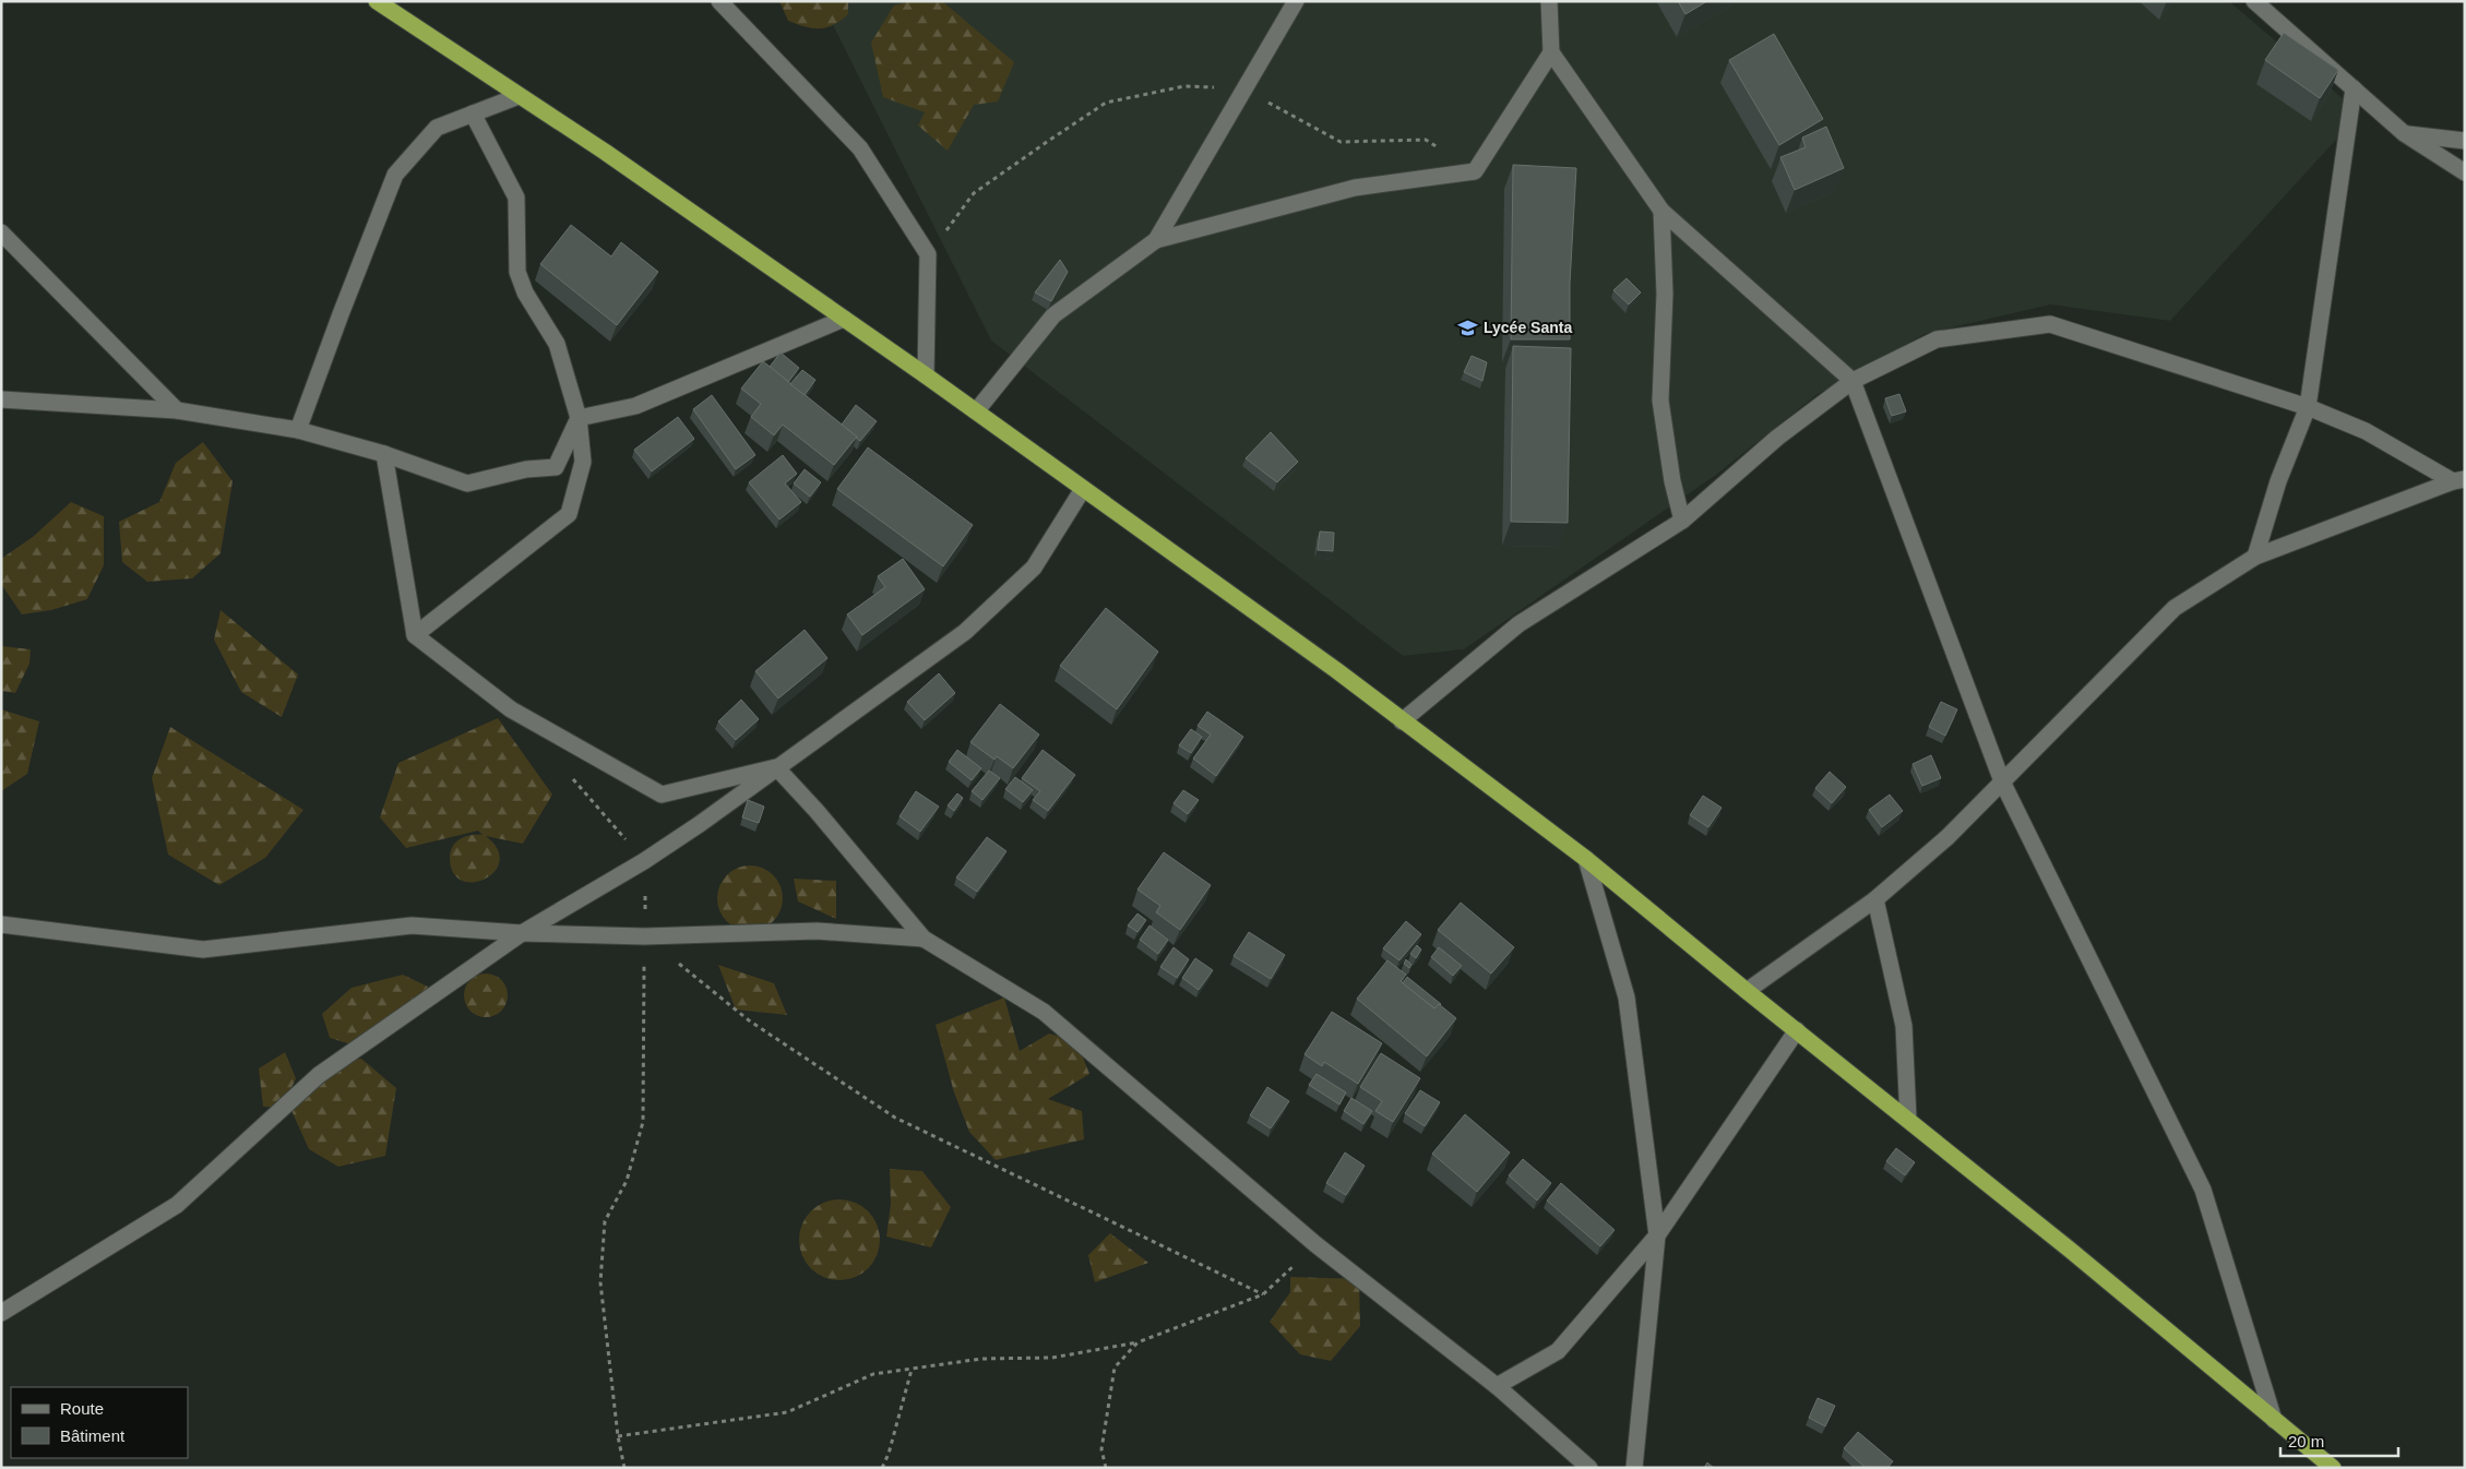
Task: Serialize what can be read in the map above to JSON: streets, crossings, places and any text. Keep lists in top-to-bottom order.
{
  "places": {
    "school or university": ["Lycée Santa"]
  },
  "legend": ["Route", "Bâtiment"],
  "scale_bar": "20 m"
}
